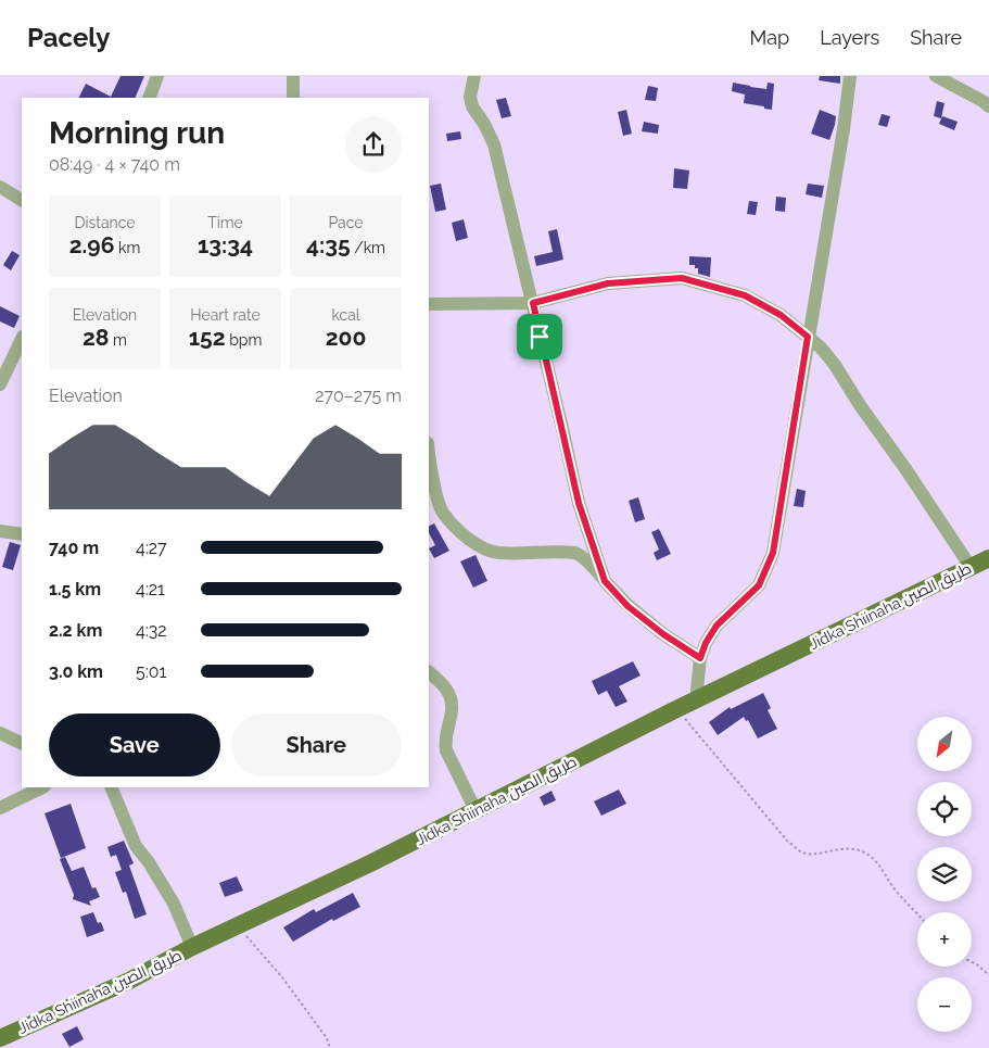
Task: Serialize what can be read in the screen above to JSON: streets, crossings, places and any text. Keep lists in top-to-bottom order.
{
  "streets": {
    "main road": ["Jidka Shiinaha طريق الصين"]
  },
  "north": "bottom left",
  "page": {
    "header": "Pacely",
    "nav": ["Map", "Layers", "Share"],
    "heading": ["Morning run", "08:49 · 4 × 740 m"],
    "stats": [
      ["Distance", "2.96 km"],
      ["Time", "13:34"],
      ["Pace", "4:35 /km"],
      ["Elevation", "28 m"],
      ["Heart rate", "152 bpm"],
      ["kcal", "200"]
    ],
    "chart": ["Elevation", "270–275 m"],
    "list": [
      {
        "name": "740 m",
        "note": "4:27"
      },
      {
        "name": "1.5 km",
        "note": "4:21"
      },
      {
        "name": "2.2 km",
        "note": "4:32"
      },
      {
        "name": "3.0 km",
        "note": "5:01"
      }
    ],
    "buttons": ["Save", "Share"],
    "map_buttons": ["+", "−"]
  }
}
